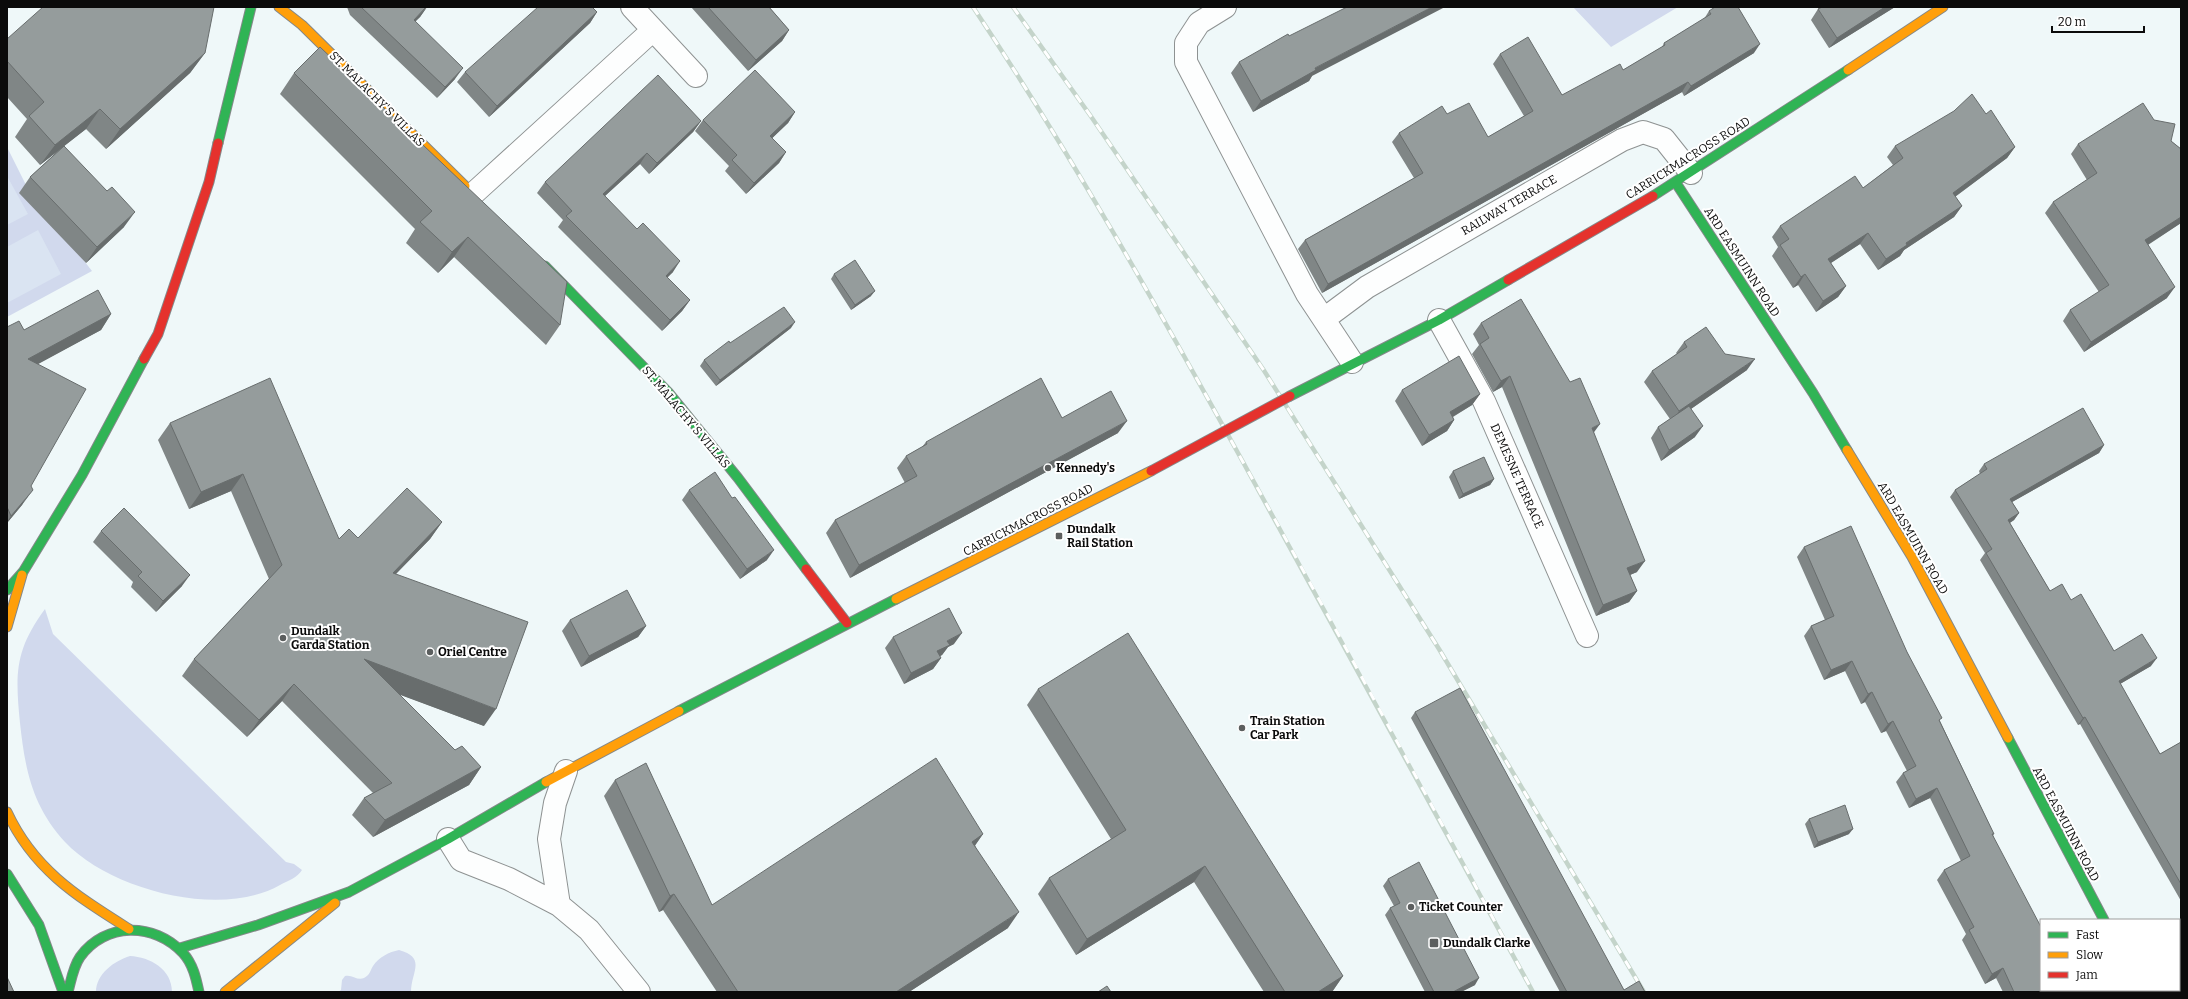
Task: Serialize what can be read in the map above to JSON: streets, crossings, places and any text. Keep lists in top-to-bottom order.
{
  "streets": {
    "main road": ["ST. MALACHY'S VILLAS", "CARRICKMACROSS ROAD", "ARD EASMUINN ROAD"],
    "street": ["RAILWAY TERRACE", "DEMESNE TERRACE"]
  },
  "crossings": [
    ["ST. MALACHY'S VILLAS", "CARRICKMACROSS ROAD"],
    ["CARRICKMACROSS ROAD", "RAILWAY TERRACE"],
    ["CARRICKMACROSS ROAD", "ARD EASMUINN ROAD"],
    ["CARRICKMACROSS ROAD", "DEMESNE TERRACE"],
    ["RAILWAY TERRACE", "ARD EASMUINN ROAD"]
  ],
  "places": {
    "other": [
      "Kennedy's",
      "Dundalk Garda Station",
      "Oriel Centre",
      "Train Station Car Park",
      "Ticket Counter"
    ],
    "transit": ["Dundalk Rail Station", "Dundalk Clarke"]
  },
  "legend": ["Fast", "Slow", "Jam"],
  "scale_bar": "20 m"
}
